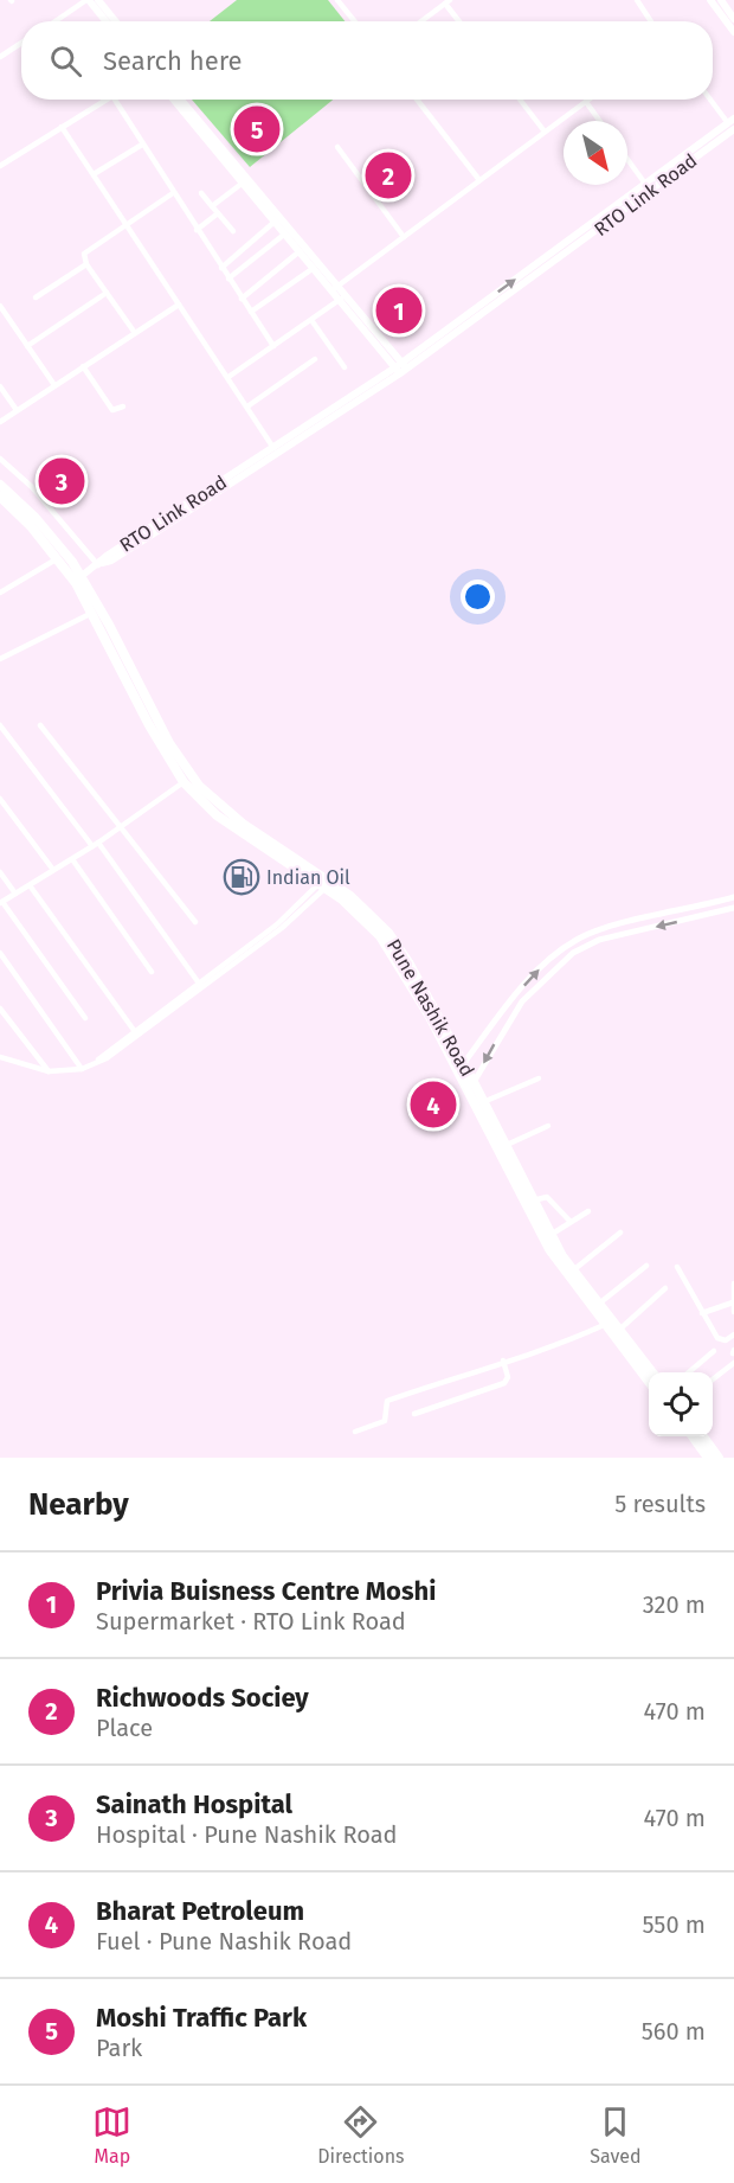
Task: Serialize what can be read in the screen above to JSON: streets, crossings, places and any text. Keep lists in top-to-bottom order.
{
  "streets": {
    "highway": ["Pune Nashik Road"],
    "main road": ["RTO Link Road"]
  },
  "crossings": [
    ["RTO Link Road", "Pune Nashik Road"]
  ],
  "places": {
    "fuel station": ["Indian Oil"]
  },
  "north": "bottom right",
  "page": {
    "search": "Search here",
    "pins": [
      "5",
      "2",
      "1",
      "3",
      "4"
    ],
    "heading": ["Nearby", "5 results"],
    "list": [
      {
        "mark": "1",
        "name": "Privia Buisness Centre Moshi",
        "note": "Supermarket · RTO Link Road",
        "value": "320 m"
      },
      {
        "mark": "2",
        "name": "Richwoods Sociey",
        "note": "Place",
        "value": "470 m"
      },
      {
        "mark": "3",
        "name": "Sainath Hospital",
        "note": "Hospital · Pune Nashik Road",
        "value": "470 m"
      },
      {
        "mark": "4",
        "name": "Bharat Petroleum",
        "note": "Fuel · Pune Nashik Road",
        "value": "550 m"
      },
      {
        "mark": "5",
        "name": "Moshi Traffic Park",
        "note": "Park",
        "value": "560 m"
      }
    ],
    "nav": ["Map", "Directions", "Saved"]
  }
}
